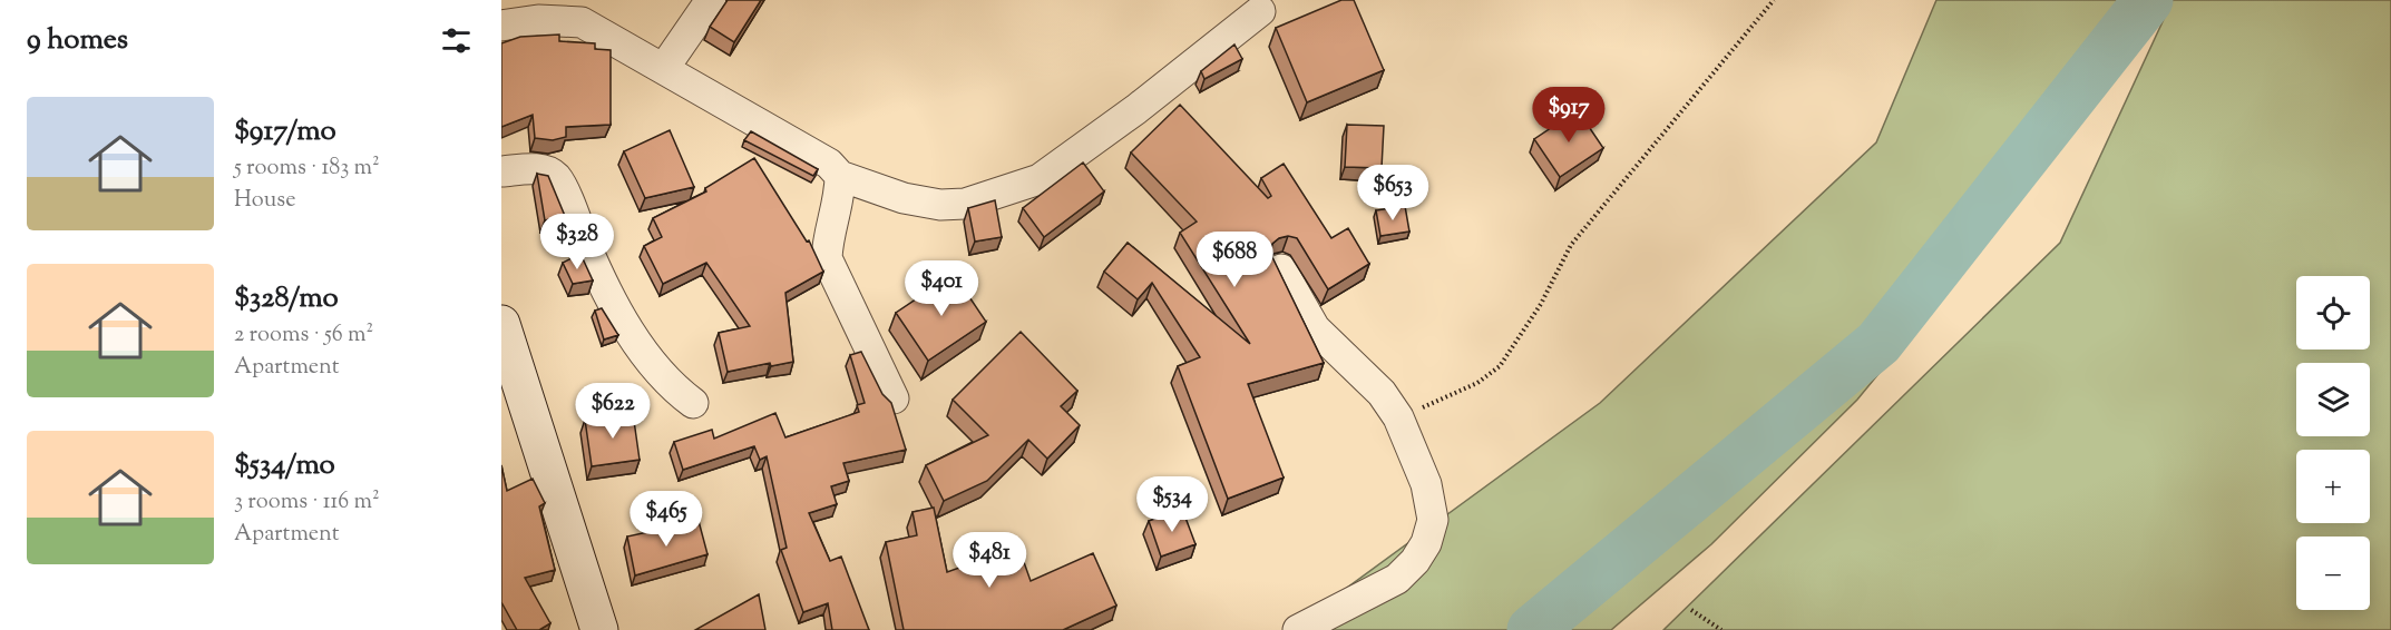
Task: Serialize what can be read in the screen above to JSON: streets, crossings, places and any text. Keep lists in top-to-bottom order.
{
  "page": {
    "heading": "9 homes",
    "list": [
      {
        "name": "$917/mo",
        "note": "5 rooms · 183 m² · House"
      },
      {
        "name": "$328/mo",
        "note": "2 rooms · 56 m² · Apartment"
      },
      {
        "name": "$534/mo",
        "note": "3 rooms · 116 m² · Apartment"
      }
    ],
    "price": [
      "$917",
      "$653",
      "$328",
      "$688",
      "$401",
      "$622",
      "$534",
      "$465",
      "$481"
    ],
    "map_buttons": ["+", "−"]
  }
}
